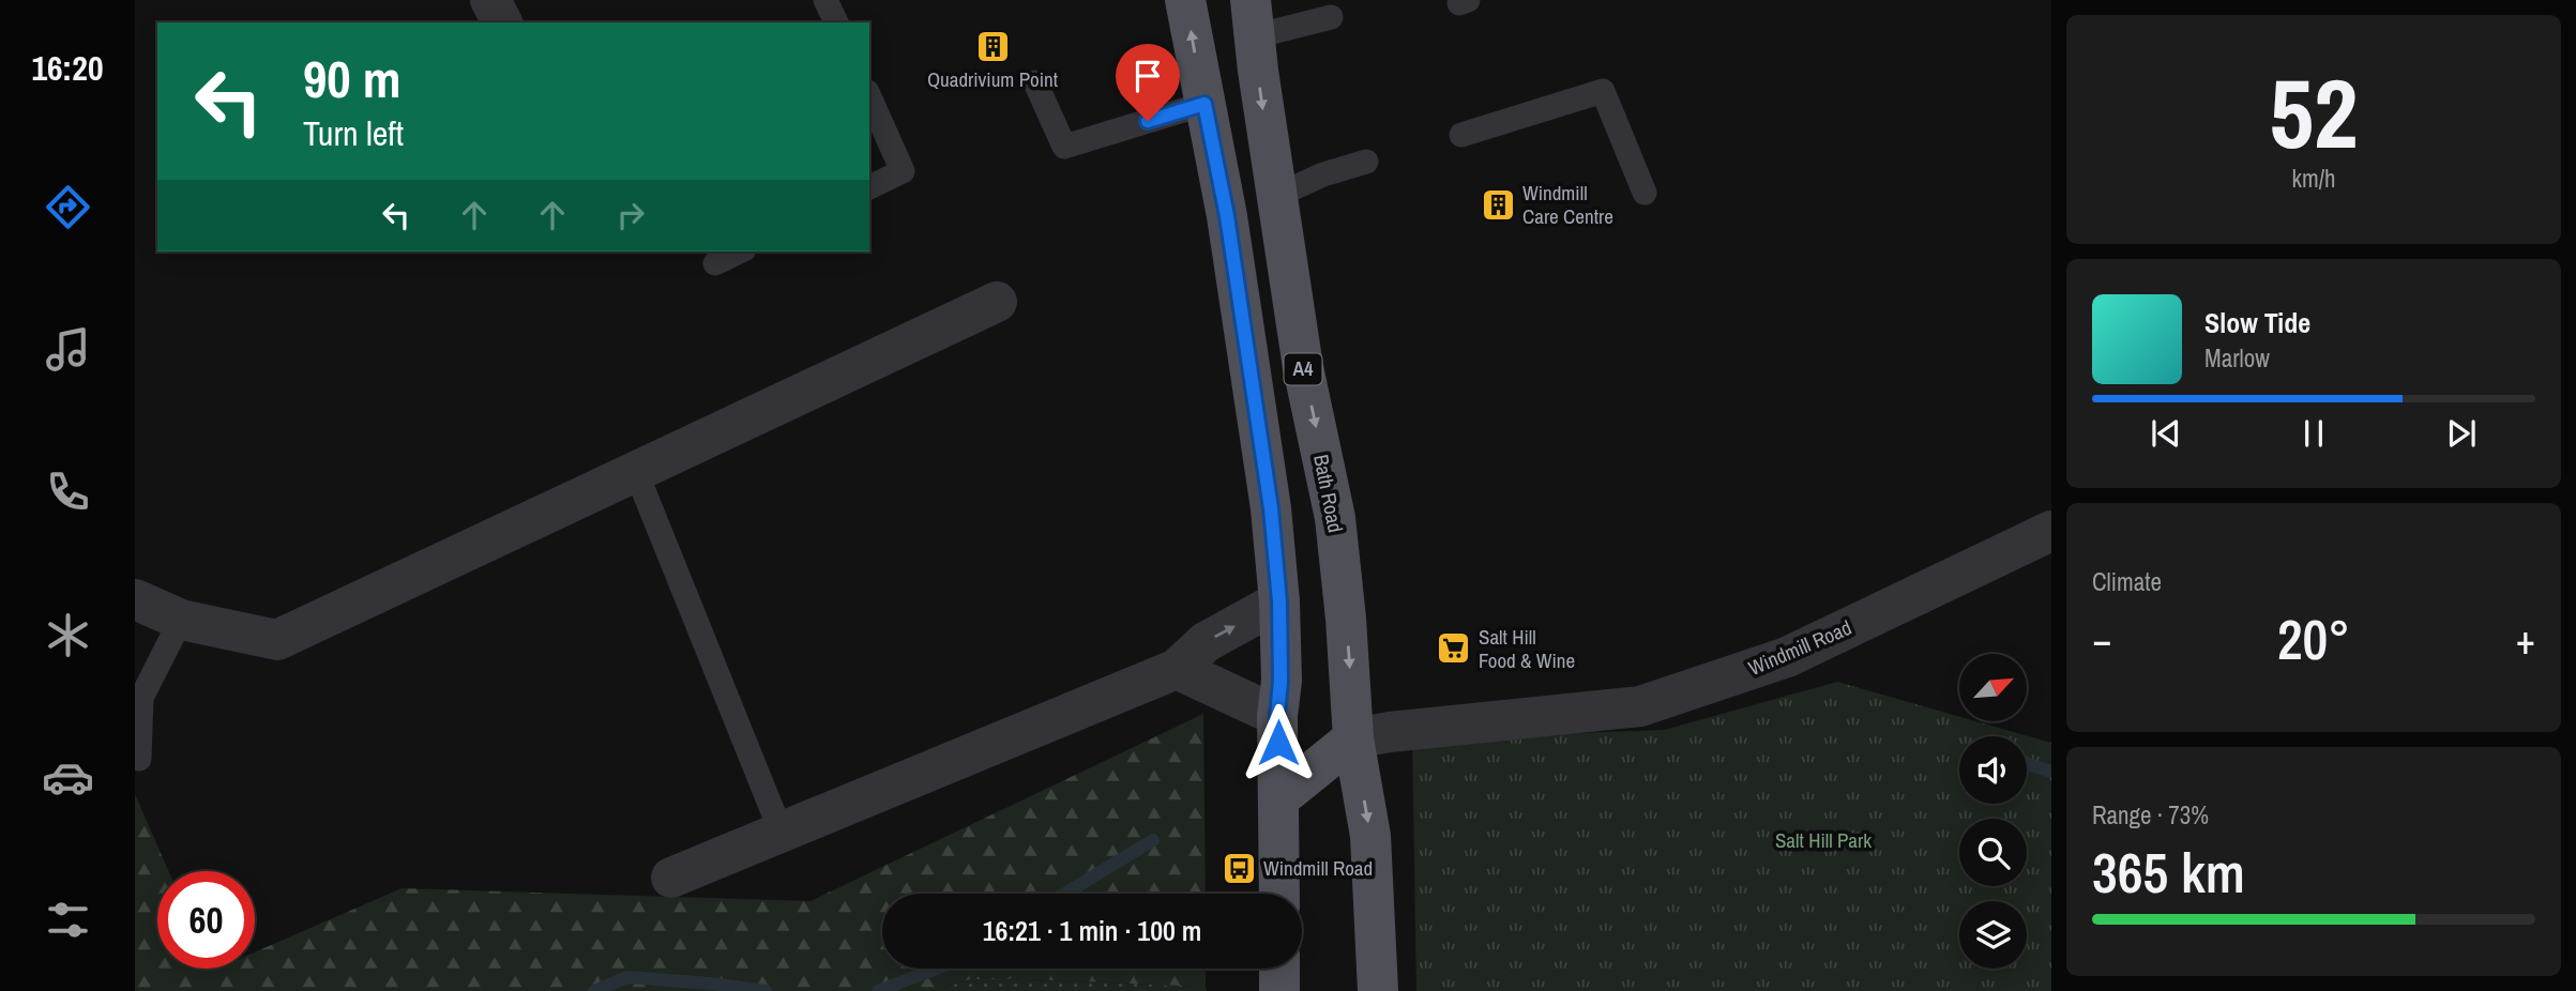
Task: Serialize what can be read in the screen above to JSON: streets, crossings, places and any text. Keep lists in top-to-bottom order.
{
  "streets": {
    "main road": ["A4", "Bath Road"],
    "street": ["Windmill Road"]
  },
  "crossings": [
    ["Bath Road", "Windmill Road"]
  ],
  "parks": ["Salt Hill Park"],
  "places": {
    "building": ["Quadrivium Point", "Windmill Care Centre"],
    "supermarket": ["Salt Hill Food & Wine"],
    "bus stop": ["Windmill Road"]
  },
  "north": "top right",
  "page": {
    "tabs": "16:20",
    "tile": [
      ["52", "km/h"],
      "Climate",
      ["Range · 73%", "365 km"]
    ],
    "turn": ["90 m", "Turn left"],
    "song": ["Slow Tide", "Marlow"],
    "heat": ["−", "20°", "+"],
    "limit": "60",
    "trip": "16:21 · 1 min · 100 m"
  }
}
